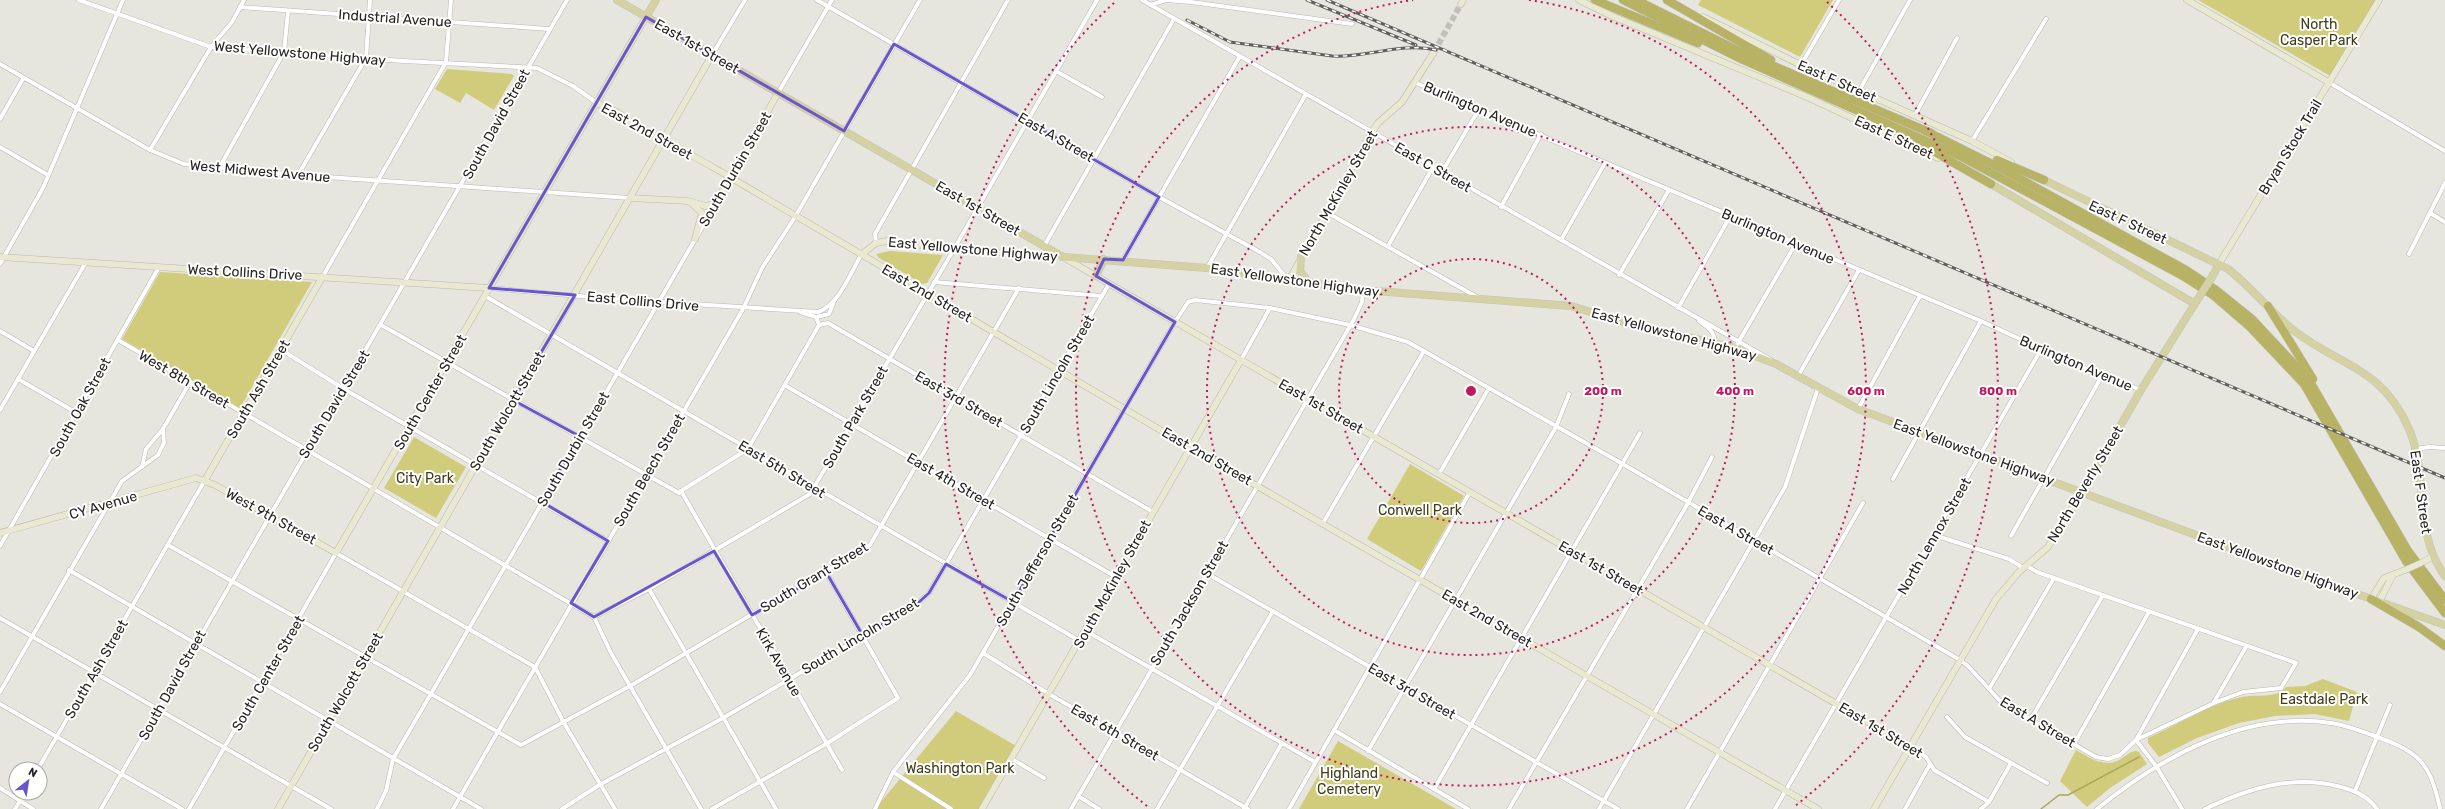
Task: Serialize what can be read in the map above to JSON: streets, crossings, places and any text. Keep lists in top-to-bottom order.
{
  "streets": {
    "main road": [
      "East 1st Street",
      "East F Street",
      "East 2nd Street",
      "East E Street",
      "Bryan Stock Trail",
      "South Durbin Street",
      "North McKinley Street",
      "East Yellowstone Highway",
      "West Collins Drive",
      "South Ash Street",
      "South Center Street",
      "South Wolcott Street",
      "North Beverly Street",
      "CY Avenue",
      "West 9th Street",
      "South McKinley Street"
    ],
    "street": [
      "Industrial Avenue",
      "West Yellowstone Highway",
      "Burlington Avenue",
      "South David Street",
      "East A Street",
      "East C Street",
      "West Midwest Avenue",
      "East Collins Drive",
      "South Lincoln Street",
      "West 8th Street",
      "East 3rd Street",
      "South Oak Street",
      "South Park Street",
      "East 5th Street",
      "South Beech Street",
      "East 4th Street",
      "North Lennox Street",
      "South Jefferson Street",
      "South Grant Street",
      "South Jackson Street",
      "Kirk Avenue",
      "East 6th Street"
    ]
  },
  "crossings": [
    ["Industrial Avenue", "South David Street"],
    ["Industrial Avenue", "South Ash Street"],
    ["East 1st Street", "South Durbin Street"],
    ["East 1st Street", "East Yellowstone Highway"],
    ["East 1st Street", "South Lincoln Street"],
    ["East 1st Street", "South Center Street"],
    ["East 1st Street", "South Wolcott Street"],
    ["East 1st Street", "South Park Street"],
    ["East 1st Street", "South Beech Street"],
    ["East 1st Street", "North Beverly Street"],
    ["East 1st Street", "North Lennox Street"],
    ["East 1st Street", "South Jefferson Street"],
    ["East 1st Street", "South McKinley Street"],
    ["East 1st Street", "South Jackson Street"],
    ["West Yellowstone Highway", "South David Street"],
    ["West Yellowstone Highway", "East 2nd Street"],
    ["West Yellowstone Highway", "South Ash Street"],
    ["West Yellowstone Highway", "South Center Street"],
    ["East F Street", "Bryan Stock Trail"],
    ["Burlington Avenue", "North McKinley Street"],
    ["Burlington Avenue", "North Beverly Street"],
    ["Burlington Avenue", "North Lennox Street"],
    ["South David Street", "West Midwest Avenue"],
    ["South David Street", "West Collins Drive"],
    ["South David Street", "West 8th Street"],
    ["South David Street", "West 9th Street"],
    ["East 2nd Street", "South Durbin Street"],
    ["East 2nd Street", "East Yellowstone Highway"],
    ["East 2nd Street", "South Lincoln Street"],
    ["East 2nd Street", "South Center Street"],
    ["East 2nd Street", "South Wolcott Street"],
    ["East 2nd Street", "South Park Street"],
    ["East 2nd Street", "South Beech Street"],
    ["East 2nd Street", "North Lennox Street"],
    ["East 2nd Street", "South Jefferson Street"],
    ["East 2nd Street", "South Grant Street"],
    ["East 2nd Street", "South McKinley Street"],
    ["East 2nd Street", "South Jackson Street"],
    ["East A Street", "North McKinley Street"],
    ["East A Street", "East Yellowstone Highway"],
    ["East A Street", "South Park Street"],
    ["East A Street", "South Beech Street"],
    ["East A Street", "North Beverly Street"],
    ["East A Street", "North Lennox Street"],
    ["East A Street", "South Jackson Street"],
    ["East E Street", "North Beverly Street"],
    ["Bryan Stock Trail", "North Beverly Street"],
    ["East C Street", "North McKinley Street"],
    ["East C Street", "East Yellowstone Highway"],
    ["South Durbin Street", "East Collins Drive"],
    ["South Durbin Street", "West 8th Street"],
    ["South Durbin Street", "East 5th Street"],
    ["West Midwest Avenue", "South Ash Street"],
    ["West Midwest Avenue", "South Center Street"],
    ["West Midwest Avenue", "South Wolcott Street"],
    ["North McKinley Street", "East Yellowstone Highway"],
    ["East Yellowstone Highway", "South Park Street"],
    ["East Yellowstone Highway", "North Beverly Street"],
    ["East Yellowstone Highway", "North Lennox Street"],
    ["East Yellowstone Highway", "South Jackson Street"],
    ["West Collins Drive", "East Collins Drive"],
    ["West Collins Drive", "South Ash Street"],
    ["West Collins Drive", "South Center Street"],
    ["West Collins Drive", "South Oak Street"],
    ["East Collins Drive", "South Center Street"],
    ["East Collins Drive", "South Wolcott Street"],
    ["East Collins Drive", "South Beech Street"],
    ["South Lincoln Street", "East 3rd Street"],
    ["South Lincoln Street", "East 5th Street"],
    ["South Lincoln Street", "East 4th Street"],
    ["South Lincoln Street", "Kirk Avenue"],
    ["West 8th Street", "South Ash Street"],
    ["West 8th Street", "South Center Street"],
    ["West 8th Street", "South Oak Street"],
    ["West 8th Street", "South Wolcott Street"],
    ["West 8th Street", "South Park Street"],
    ["West 8th Street", "South Beech Street"],
    ["South Ash Street", "CY Avenue"],
    ["South Ash Street", "West 9th Street"],
    ["South Center Street", "East 5th Street"],
    ["South Center Street", "West 9th Street"],
    ["East 3rd Street", "South Park Street"],
    ["East 3rd Street", "South Jefferson Street"],
    ["East 3rd Street", "South Grant Street"],
    ["East 3rd Street", "South McKinley Street"],
    ["East 3rd Street", "South Jackson Street"],
    ["South Oak Street", "CY Avenue"],
    ["South Wolcott Street", "East 5th Street"],
    ["South Park Street", "East 5th Street"],
    ["South Park Street", "East 4th Street"],
    ["South Park Street", "Kirk Avenue"],
    ["East 5th Street", "South Beech Street"],
    ["East 5th Street", "South Jefferson Street"],
    ["East 5th Street", "South Grant Street"],
    ["East 5th Street", "South McKinley Street"],
    ["South Beech Street", "South Grant Street"],
    ["East 4th Street", "South Jefferson Street"],
    ["East 4th Street", "South Grant Street"],
    ["East 4th Street", "South McKinley Street"],
    ["CY Avenue", "West 9th Street"],
    ["South Jefferson Street", "East 6th Street"],
    ["South Grant Street", "Kirk Avenue"],
    ["South McKinley Street", "East 6th Street"],
    ["South Jackson Street", "East 6th Street"]
  ],
  "parks": [
    "North Casper Park",
    "City Park",
    "Conwell Park",
    "Eastdale Park",
    "Washington Park",
    "Highland Cemetery"
  ],
  "north": "top right",
  "rings": [
    "200 m",
    "400 m",
    "600 m",
    "800 m"
  ]
}
